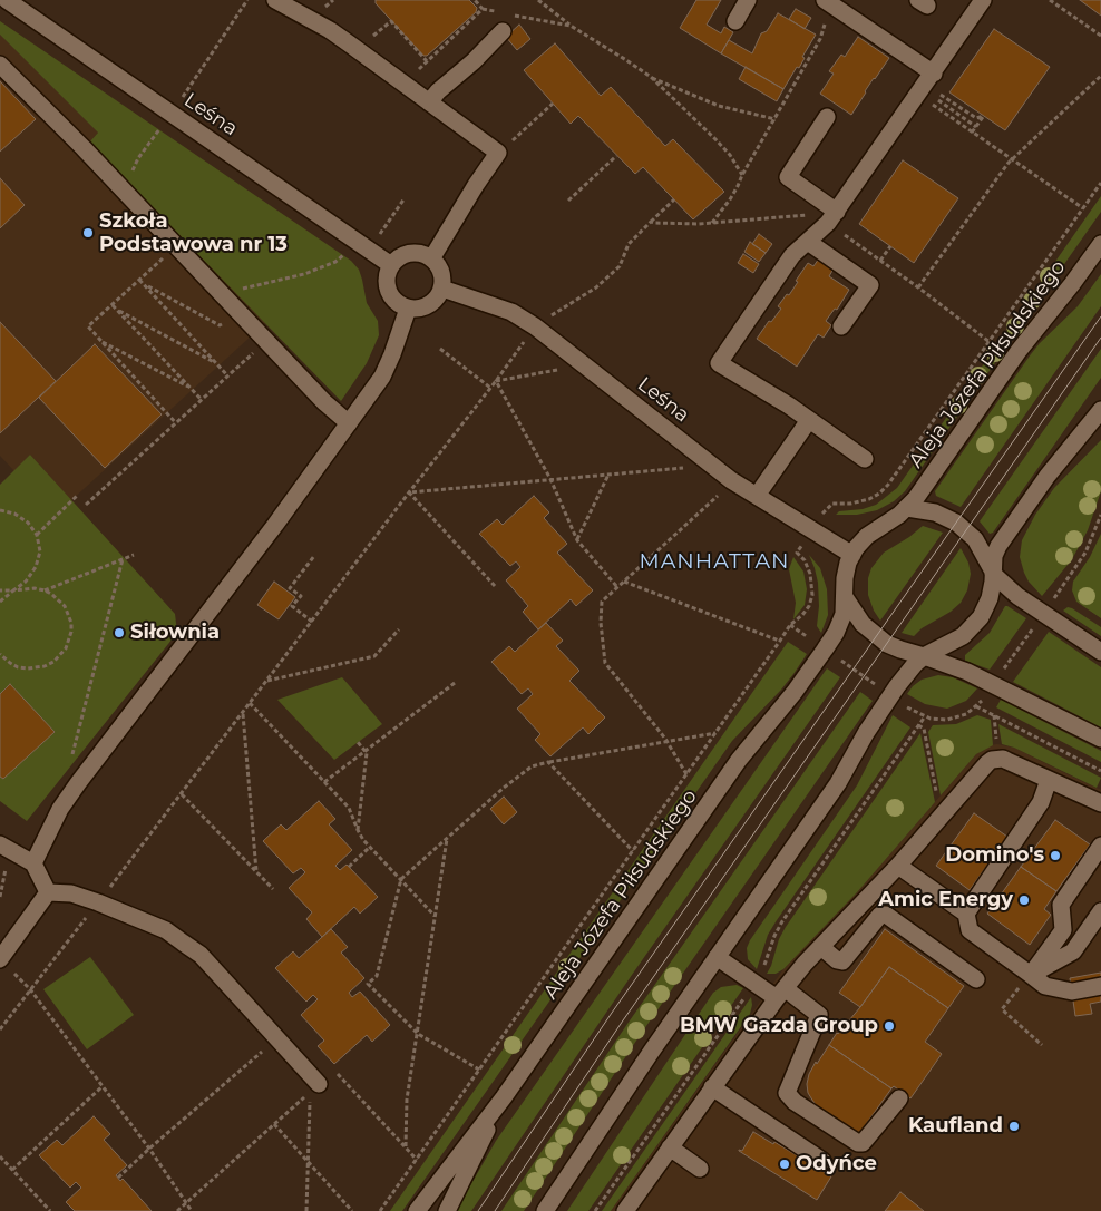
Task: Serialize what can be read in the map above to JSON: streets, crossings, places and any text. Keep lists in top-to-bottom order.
{
  "streets": {
    "street": ["Leśna", "Aleja Józefa Piłsudskiego"]
  },
  "crossings": [
    ["Leśna", "Aleja Józefa Piłsudskiego"]
  ],
  "districts": ["MANHATTAN"],
  "places": [
    "Szkoła Podstawowa nr 13",
    "Siłownia",
    "Domino's",
    "Amic Energy",
    "BMW Gazda Group",
    "Kaufland",
    "Odyńce"
  ]
}
